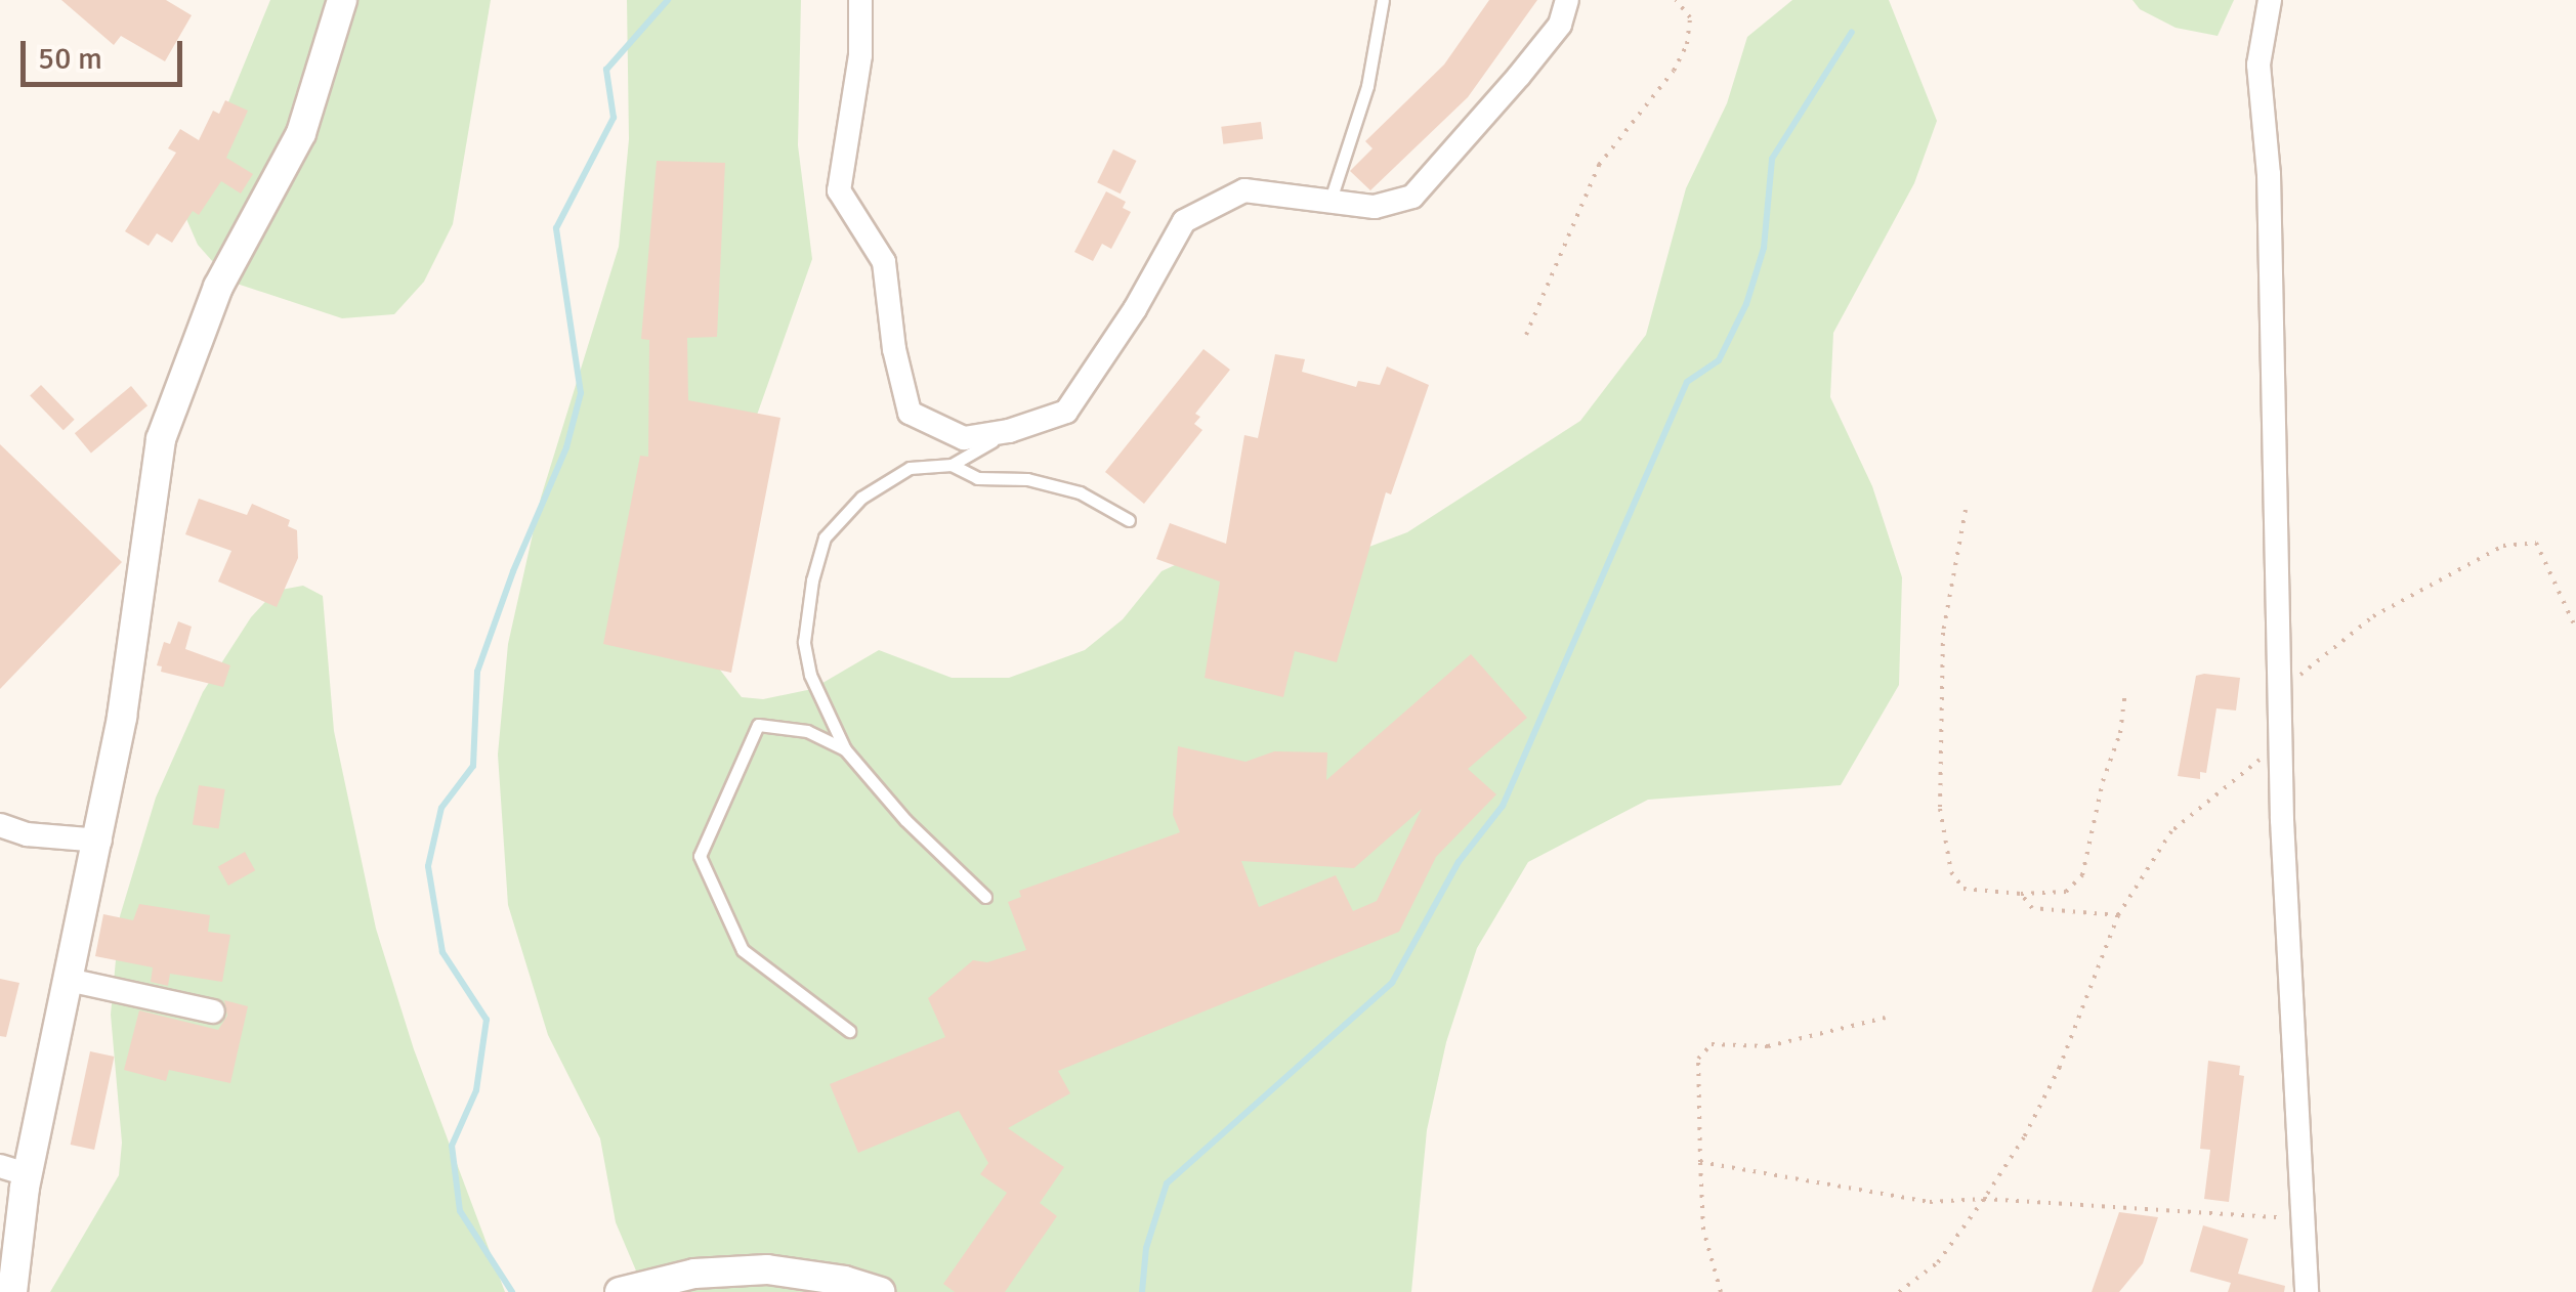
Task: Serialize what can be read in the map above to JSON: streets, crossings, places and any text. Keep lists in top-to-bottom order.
{
  "scale_bar": "50 m"
}
